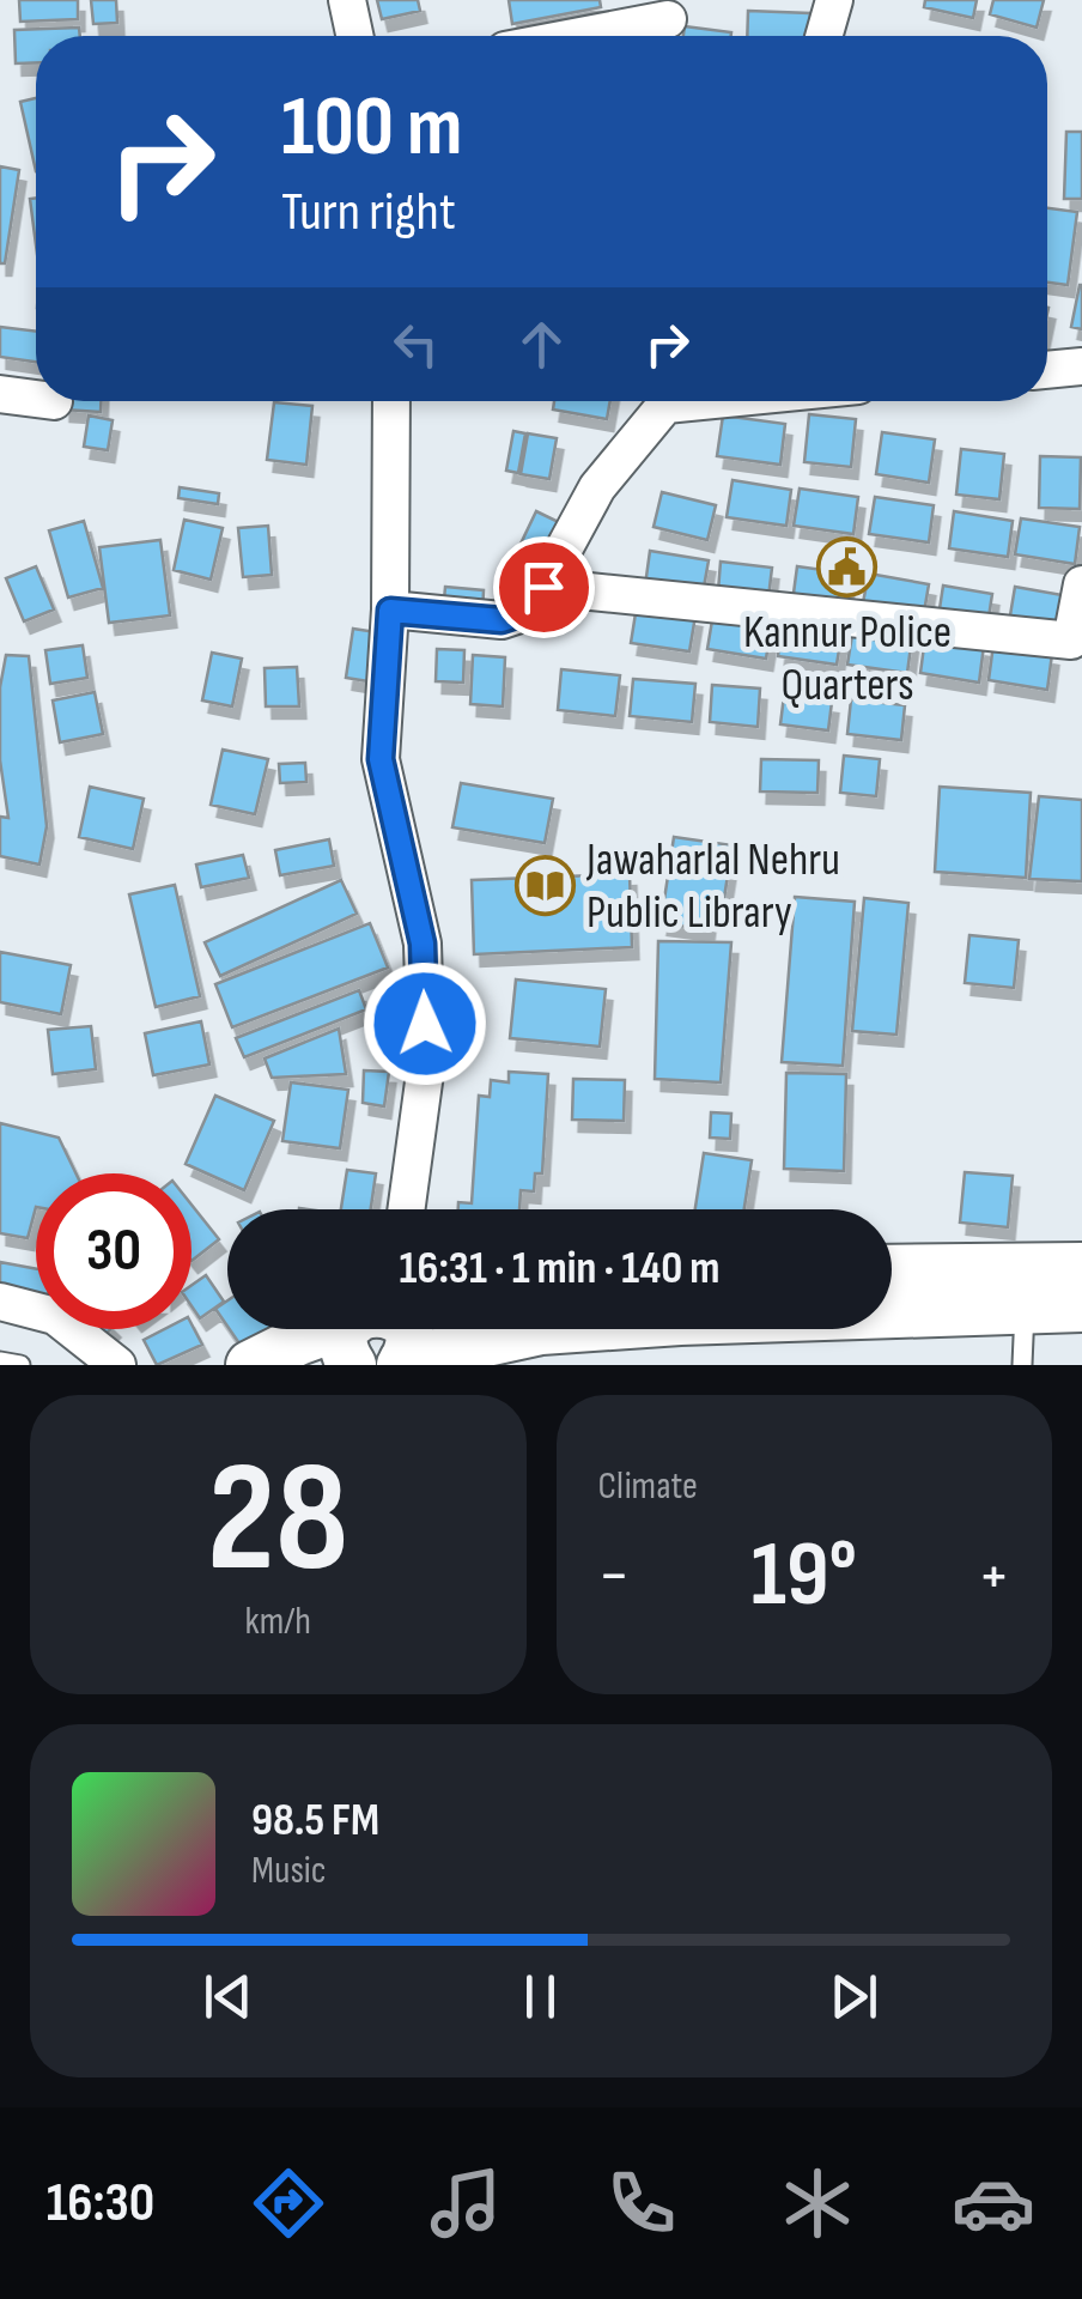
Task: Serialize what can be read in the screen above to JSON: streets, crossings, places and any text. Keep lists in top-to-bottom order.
{
  "places": {
    "public building": ["Kannur Police Quarters"],
    "library": ["Jawaharlal Nehru Public Library"]
  },
  "page": {
    "turn": ["100 m", "Turn right"],
    "limit": "30",
    "trip": "16:31 · 1 min · 140 m",
    "tile": [
      ["28", "km/h"],
      "Climate"
    ],
    "heat": ["−", "19°", "+"],
    "song": ["98.5 FM", "Music"],
    "tabs": "16:30"
  }
}
